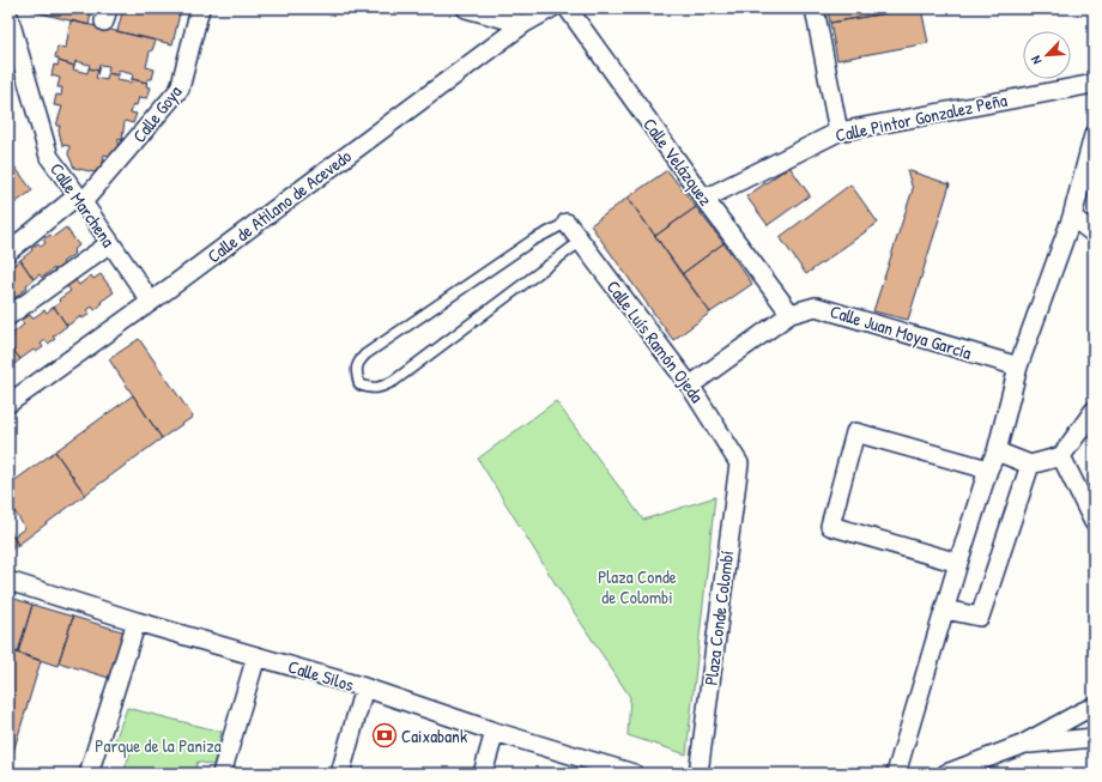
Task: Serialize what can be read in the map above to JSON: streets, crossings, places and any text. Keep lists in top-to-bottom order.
{
  "streets": {
    "street": [
      "Calle Goya",
      "Calle Pintor Gonzalez Peña",
      "Calle Velázquez",
      "Calle Marchena",
      "Calle de Atilano de Acevedo",
      "Calle Juan Moya García",
      "Calle Luís Ramón Ojeda",
      "Plaza Conde Colombí",
      "Calle Silos"
    ]
  },
  "crossings": [
    ["Calle Goya", "Calle Marchena"],
    ["Calle Pintor Gonzalez Peña", "Calle Velázquez"],
    ["Calle Velázquez", "Calle Juan Moya García"],
    ["Calle Marchena", "Calle de Atilano de Acevedo"],
    ["Calle Juan Moya García", "Calle Luís Ramón Ojeda"],
    ["Calle Luís Ramón Ojeda", "Plaza Conde Colombí"]
  ],
  "parks": ["Plaza Conde de Colombi", "Parque de la Paniza"],
  "places": {
    "bank": ["Caixabank"]
  },
  "north": "bottom left"
}
